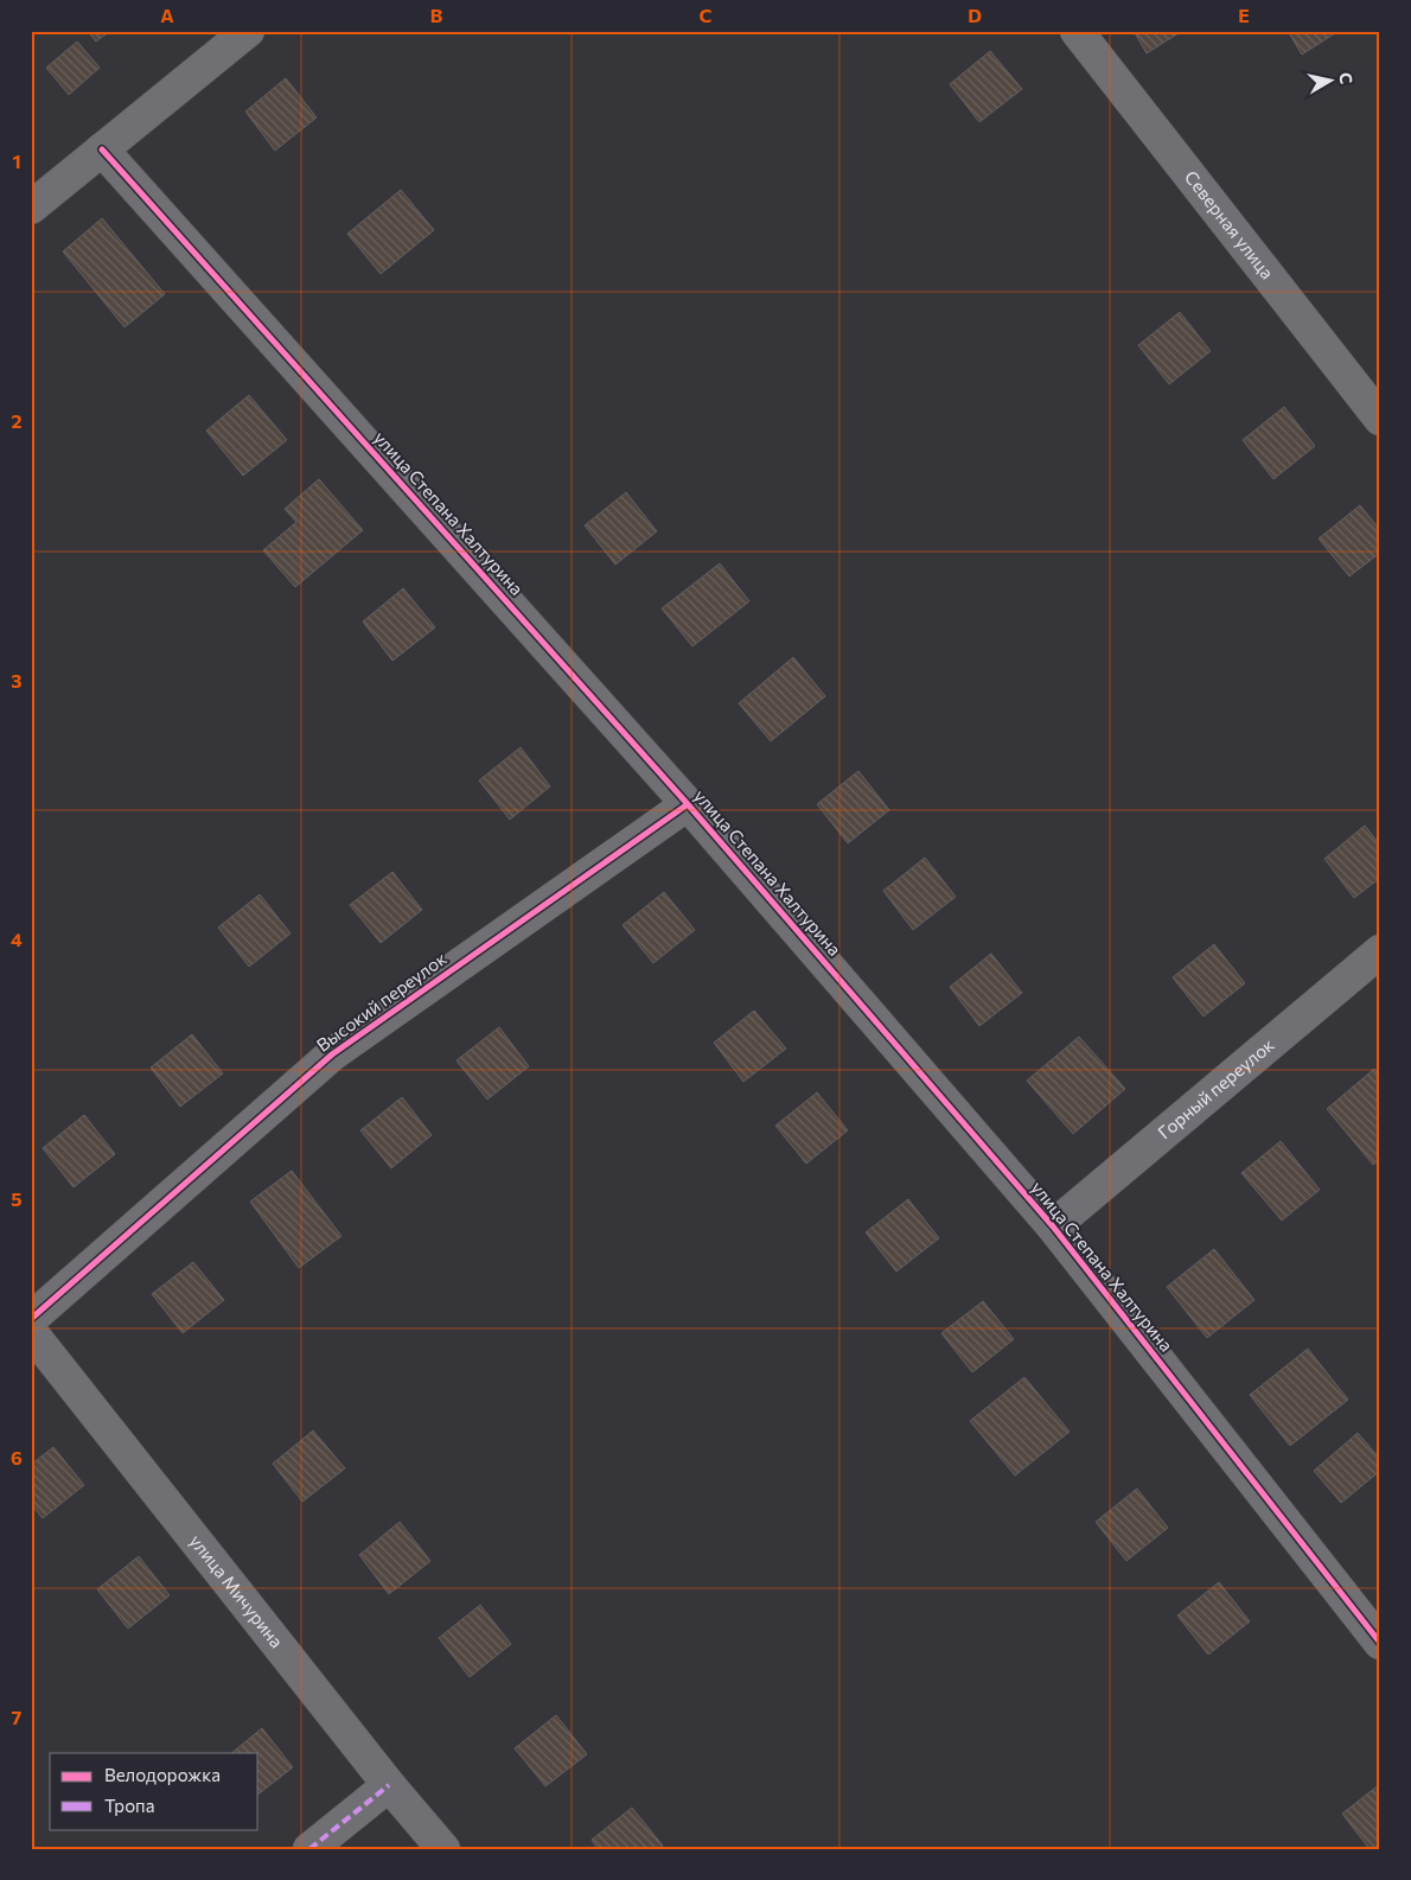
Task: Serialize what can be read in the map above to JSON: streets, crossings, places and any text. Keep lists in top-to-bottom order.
{
  "streets": {
    "street": [
      "Северная улица",
      "улица Степана Халтурина",
      "Высокий переулок",
      "Горный переулок",
      "улица Мичурина"
    ]
  },
  "crossings": [
    ["улица Степана Халтурина", "Высокий переулок"],
    ["улица Степана Халтурина", "Горный переулок"]
  ],
  "legend": ["Велодорожка", "Тропа"],
  "north": "right",
  "grid": {
    "columns": [
      "A",
      "B",
      "C",
      "D",
      "E"
    ],
    "rows": [
      "1",
      "2",
      "3",
      "4",
      "5",
      "6",
      "7"
    ]
  }
}
